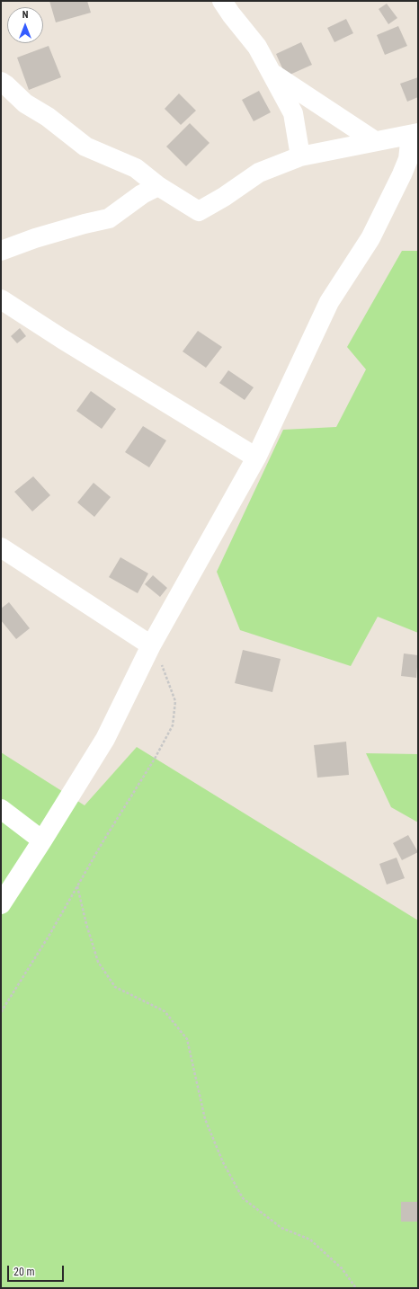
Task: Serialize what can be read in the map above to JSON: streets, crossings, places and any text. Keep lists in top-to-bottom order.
{
  "scale_bar": "20 m",
  "north": "top"
}
